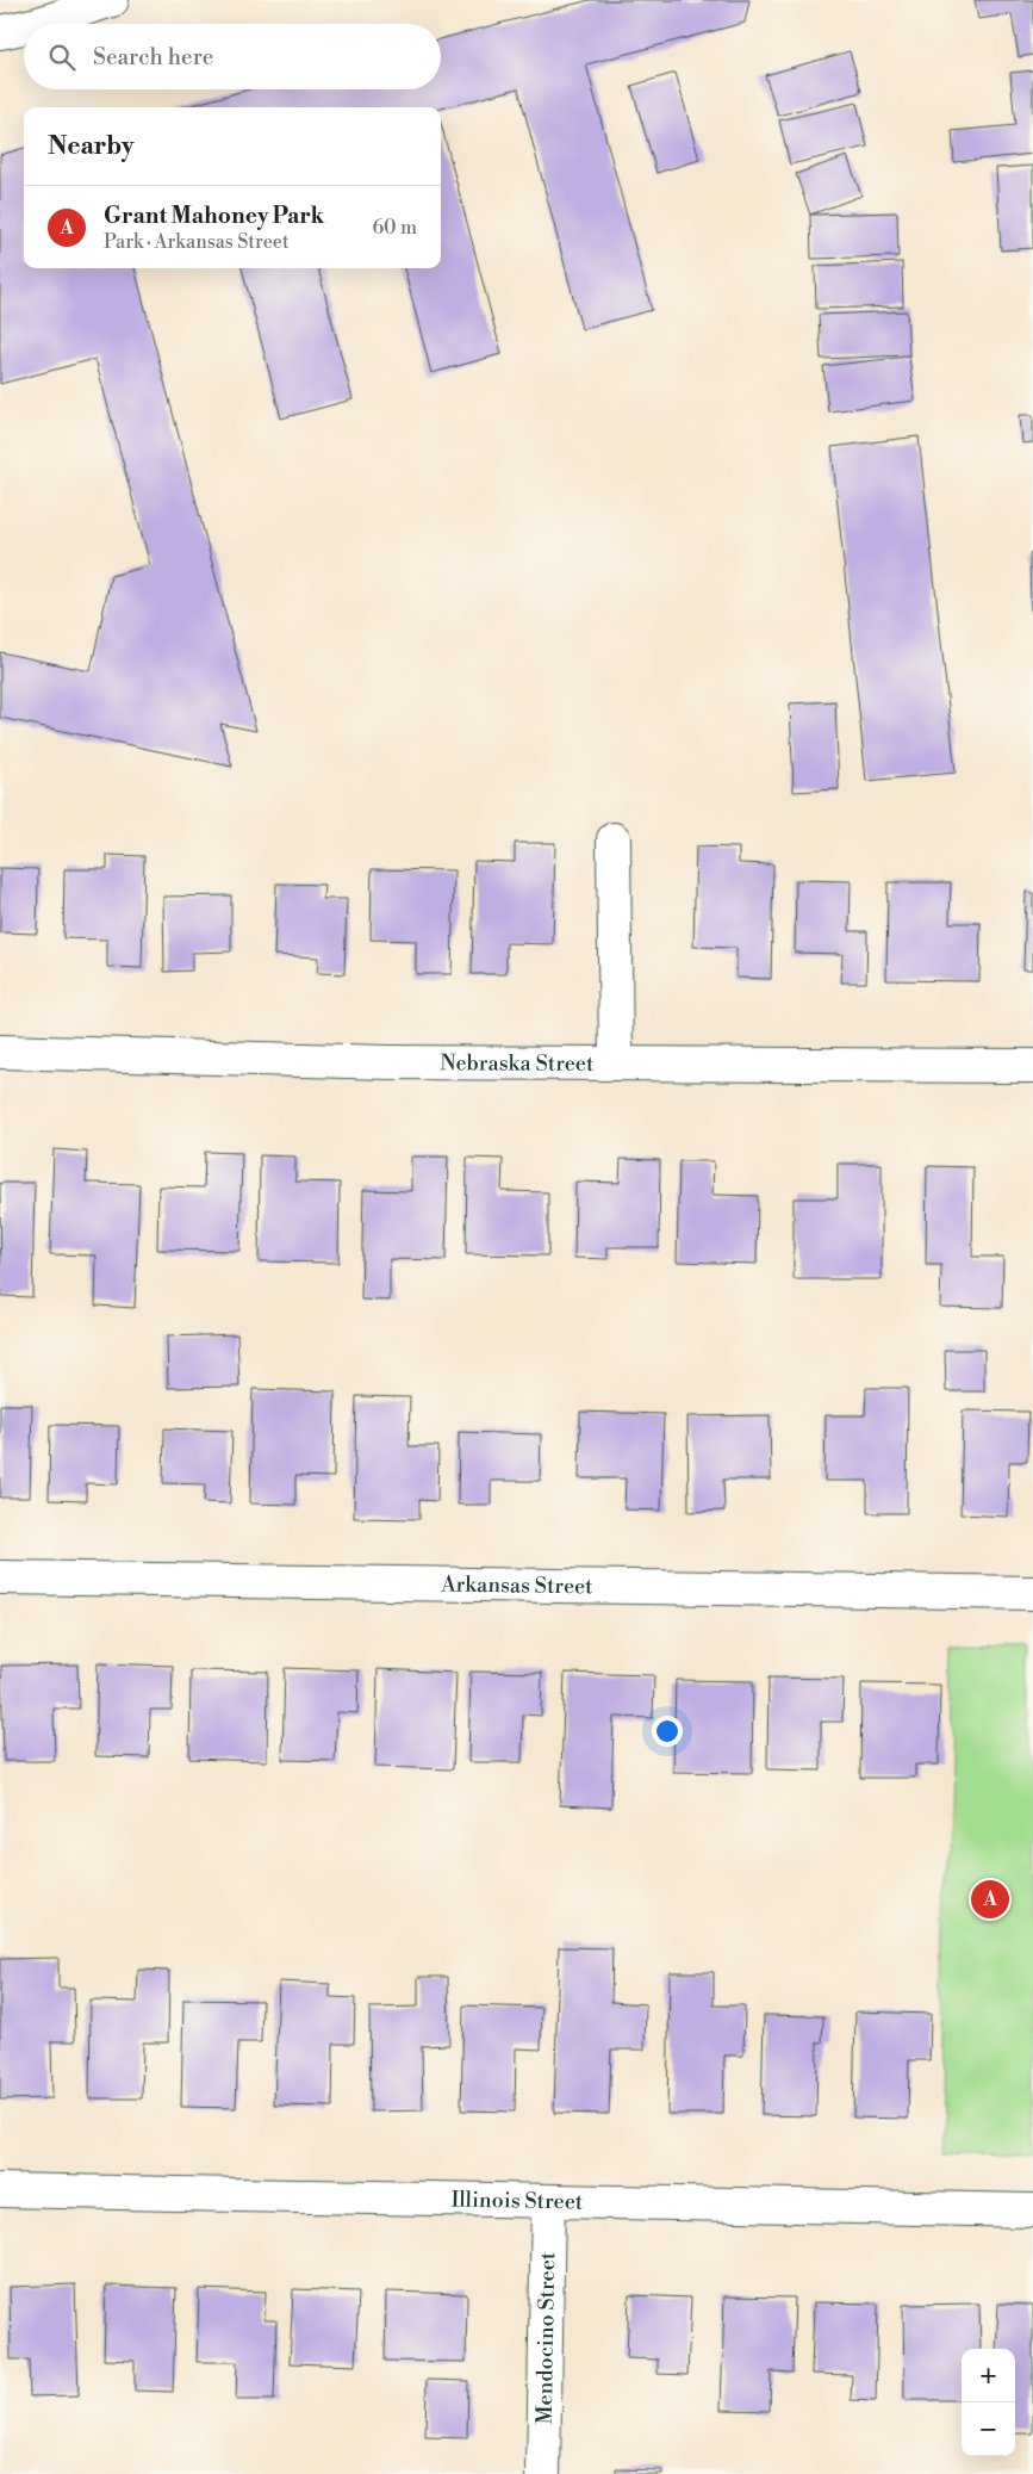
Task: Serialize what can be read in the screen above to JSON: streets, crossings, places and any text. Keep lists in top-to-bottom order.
{
  "streets": {
    "street": [
      "Nebraska Street",
      "Arkansas Street",
      "Illinois Street",
      "Mendocino Street"
    ]
  },
  "crossings": [
    ["Illinois Street", "Mendocino Street"]
  ],
  "page": {
    "search": "Search here",
    "heading": "Nearby",
    "list": [
      {
        "mark": "A",
        "name": "Grant Mahoney Park",
        "note": "Park · Arkansas Street",
        "value": "60 m"
      }
    ],
    "pins": "A",
    "map_buttons": ["+", "−"]
  }
}
